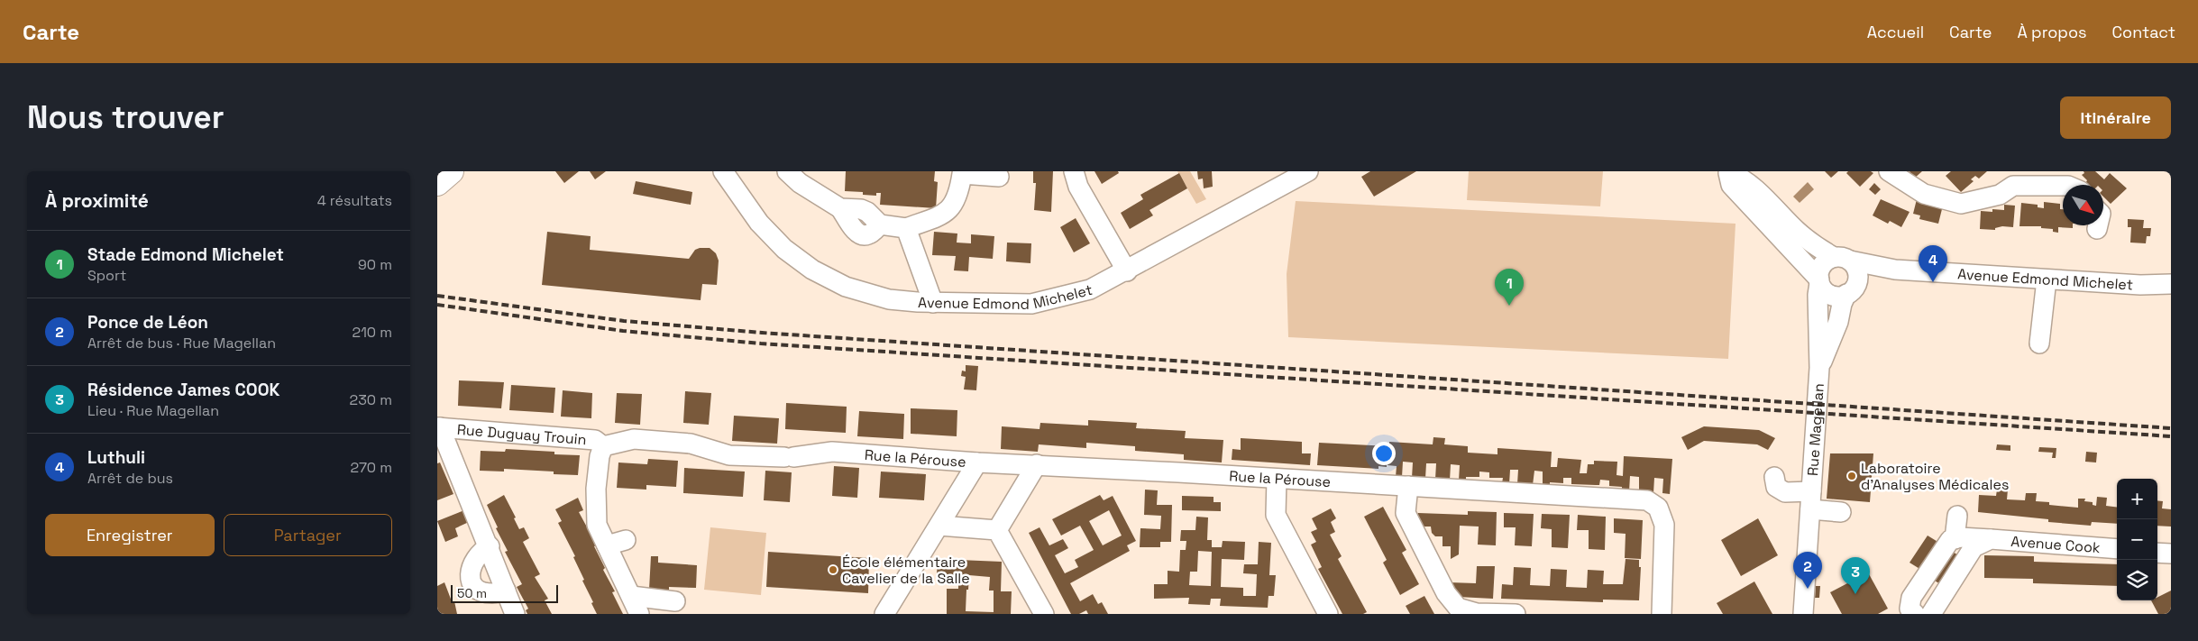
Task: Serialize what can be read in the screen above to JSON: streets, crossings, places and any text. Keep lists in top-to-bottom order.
{
  "streets": {
    "street": [
      "Avenue Edmond Michelet",
      "Rue Magellan",
      "Rue Duguay Trouin",
      "Rue la Pérouse",
      "Avenue Cook"
    ]
  },
  "crossings": [
    ["Avenue Edmond Michelet", "Rue Magellan"],
    ["Rue Duguay Trouin", "Rue la Pérouse"]
  ],
  "places": ["Laboratoire d'Analyses Médicales", "École élémentaire Cavelier de la Salle"],
  "scale_bar": "50 m",
  "north": "bottom right",
  "page": {
    "header": "Carte",
    "nav": [
      "Accueil",
      "Carte",
      "À propos",
      "Contact"
    ],
    "buttons": [
      "Itinéraire",
      ["Enregistrer", "Partager"]
    ],
    "title": "Nous trouver",
    "heading": ["À proximité", "4 résultats"],
    "list": [
      {
        "mark": "1",
        "name": "Stade Edmond Michelet",
        "note": "Sport",
        "value": "90 m"
      },
      {
        "mark": "2",
        "name": "Ponce de Léon",
        "note": "Arrêt de bus · Rue Magellan",
        "value": "210 m"
      },
      {
        "mark": "3",
        "name": "Résidence James COOK",
        "note": "Lieu · Rue Magellan",
        "value": "230 m"
      },
      {
        "mark": "4",
        "name": "Luthuli",
        "note": "Arrêt de bus",
        "value": "270 m"
      }
    ],
    "pins": [
      "4",
      "1",
      "2",
      "3"
    ],
    "map_buttons": ["+", "−"],
    "scale": "50 m"
  }
}
